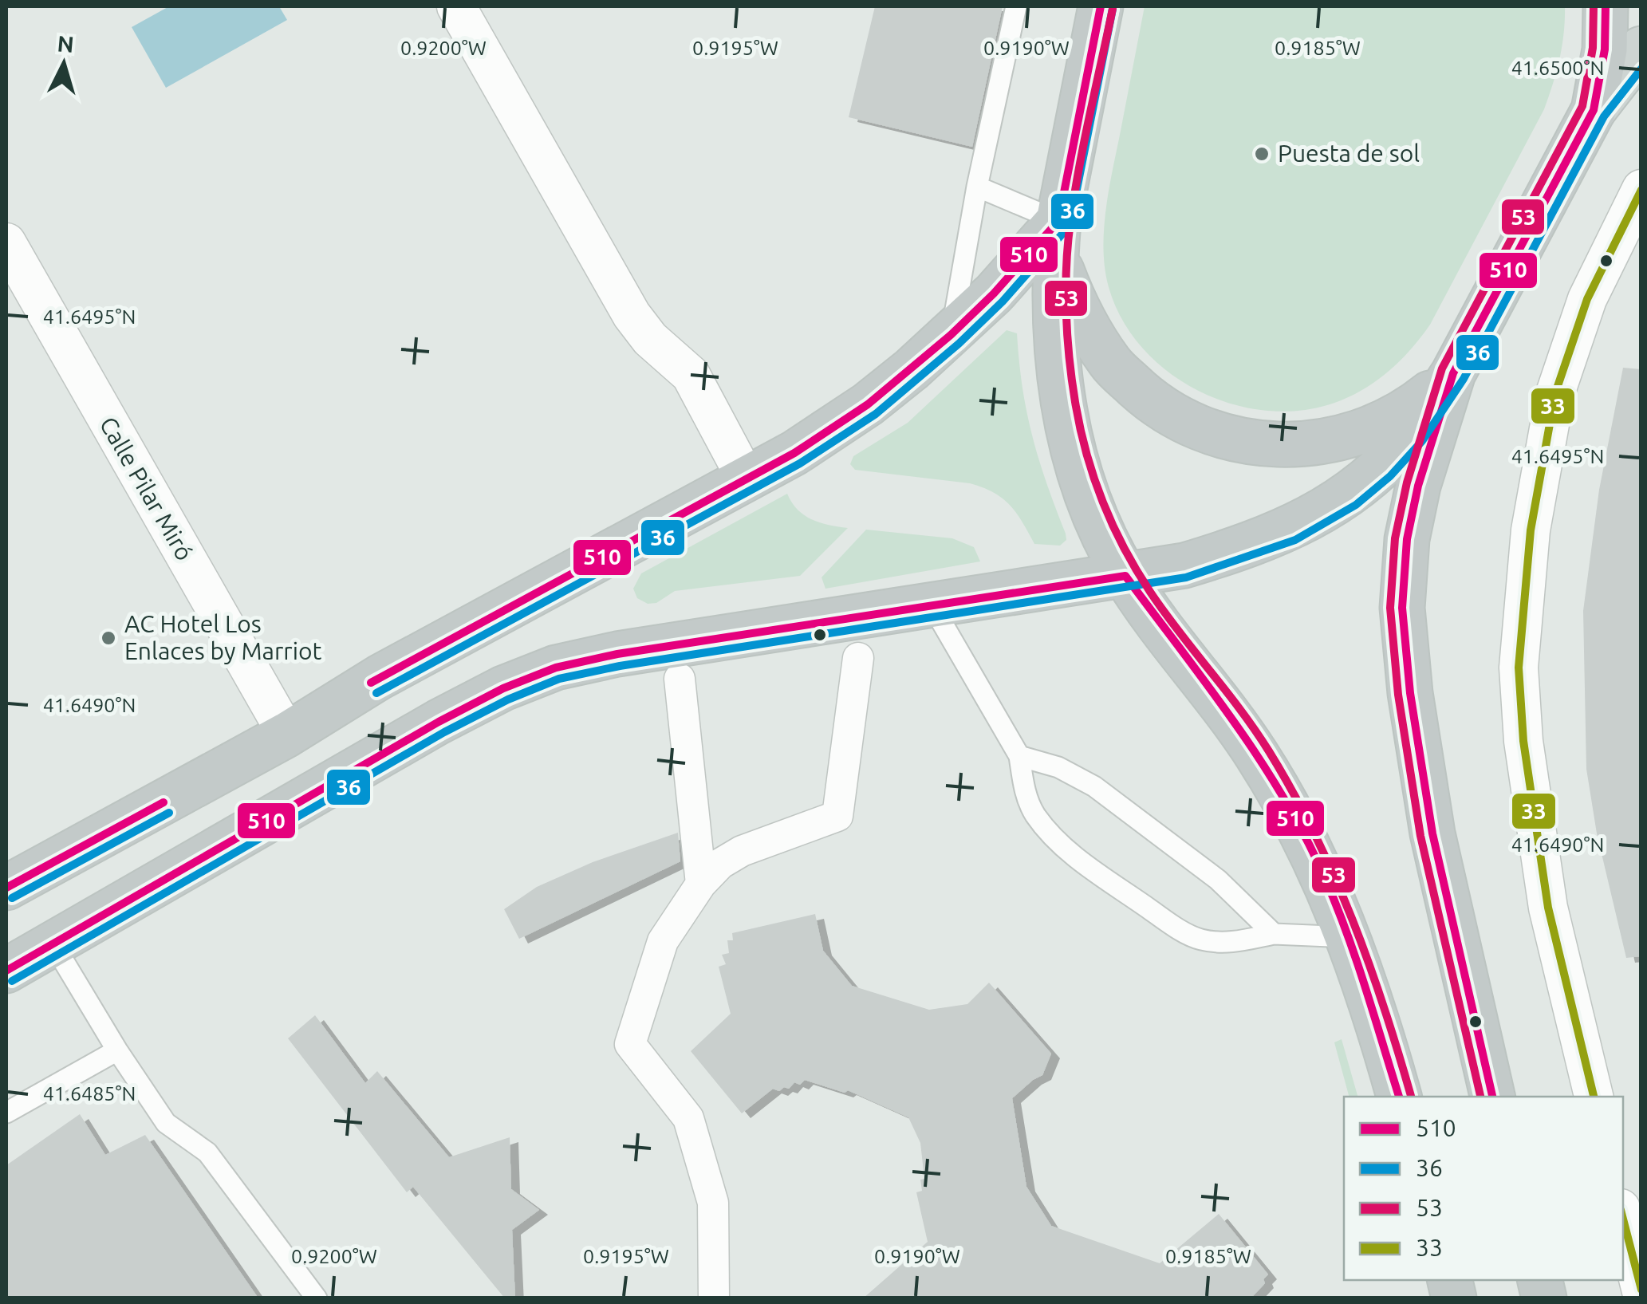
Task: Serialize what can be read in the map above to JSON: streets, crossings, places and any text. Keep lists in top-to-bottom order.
{
  "streets": {
    "street": ["Calle Pilar Miró"]
  },
  "places": ["Puesta de sol", "AC Hotel Los Enlaces by Marriot"],
  "lines": [
    "transit line 510",
    "transit line 53",
    "transit line 36",
    "transit line 33"
  ],
  "legend": [
    "510",
    "36",
    "53",
    "33"
  ],
  "north": "top",
  "coordinates": [
    "0.9200°W",
    "0.9195°W",
    "0.9190°W",
    "0.9185°W",
    "41.6500°N",
    "41.6495°N",
    "41.6490°N",
    "41.6485°N"
  ]
}
